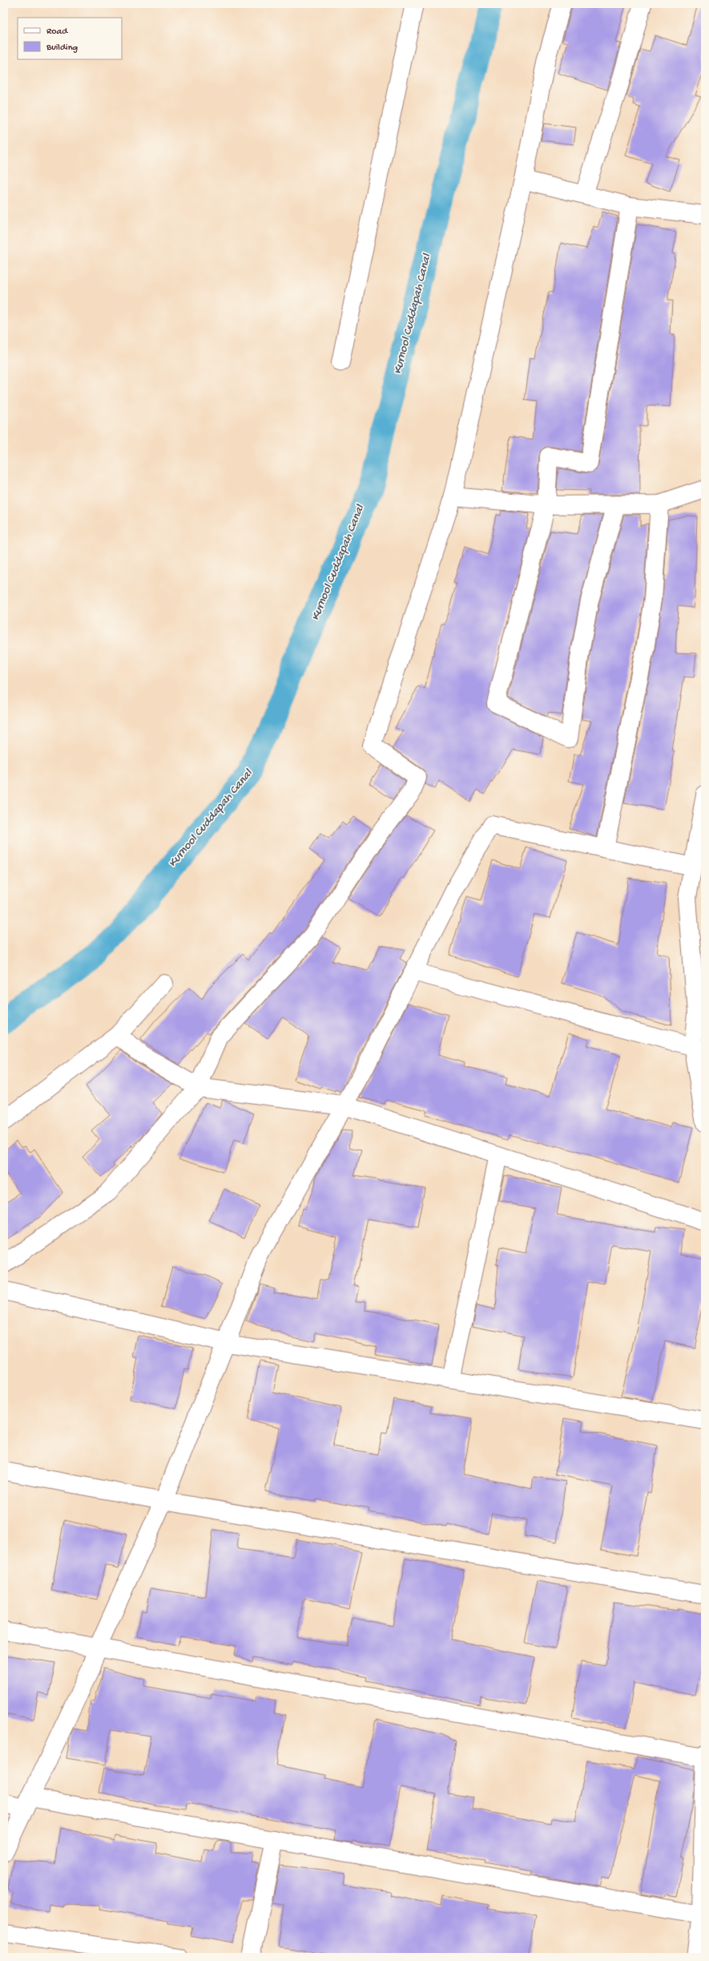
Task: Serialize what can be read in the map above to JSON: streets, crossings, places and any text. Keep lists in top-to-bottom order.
{
  "water": ["Kurnool Cuddapah Canal"],
  "legend": ["Road", "Building"]
}
